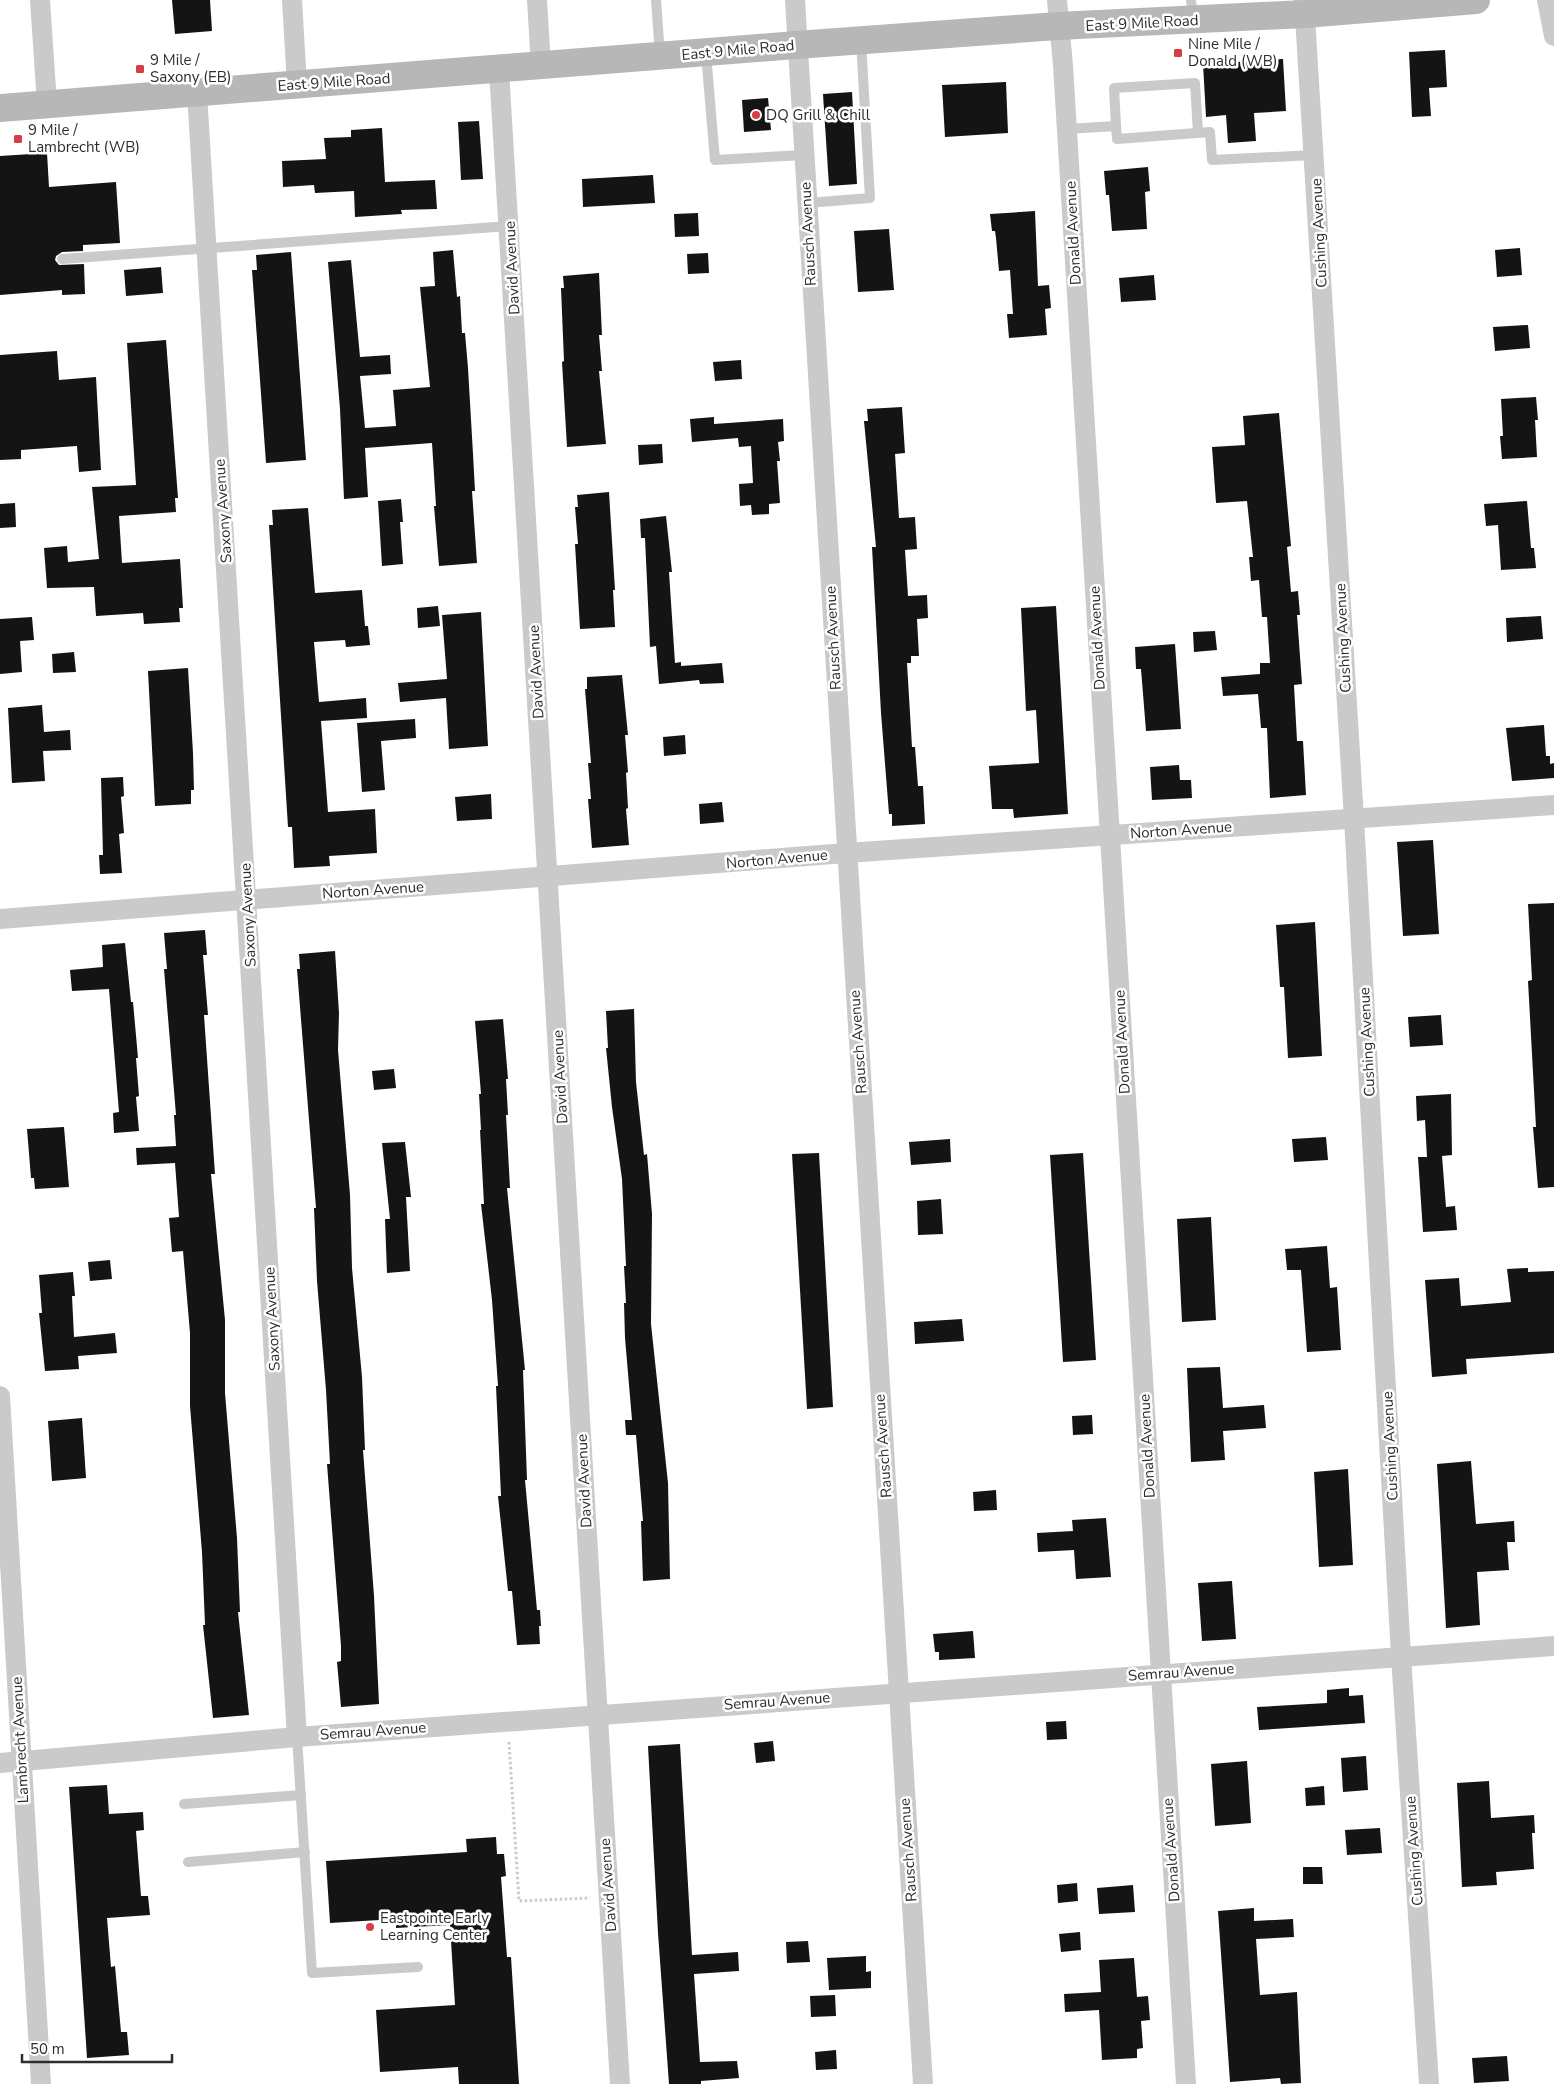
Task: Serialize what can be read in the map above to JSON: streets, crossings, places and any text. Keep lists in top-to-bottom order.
{
  "streets": {
    "main road": ["East 9 Mile Road"],
    "street": [
      "Donald Avenue",
      "Cushing Avenue",
      "Rausch Avenue",
      "David Avenue",
      "Saxony Avenue",
      "Norton Avenue",
      "Semrau Avenue",
      "Lambrecht Avenue"
    ]
  },
  "crossings": [
    ["East 9 Mile Road", "Donald Avenue"],
    ["East 9 Mile Road", "Cushing Avenue"],
    ["East 9 Mile Road", "Rausch Avenue"],
    ["East 9 Mile Road", "David Avenue"],
    ["East 9 Mile Road", "Saxony Avenue"],
    ["Donald Avenue", "Norton Avenue"],
    ["Donald Avenue", "Semrau Avenue"],
    ["Cushing Avenue", "Norton Avenue"],
    ["Cushing Avenue", "Semrau Avenue"],
    ["Rausch Avenue", "Norton Avenue"],
    ["Rausch Avenue", "Semrau Avenue"],
    ["David Avenue", "Norton Avenue"],
    ["David Avenue", "Semrau Avenue"],
    ["Saxony Avenue", "Norton Avenue"],
    ["Saxony Avenue", "Semrau Avenue"],
    ["Semrau Avenue", "Lambrecht Avenue"]
  ],
  "places": {
    "transit": ["Nine Mile / Donald (WB)", "9 Mile / Saxony (EB)", "9 Mile / Lambrecht (WB)"],
    "other": ["DQ Grill & Chill", "Eastpointe Early Learning Center"]
  },
  "scale_bar": "50 m"
}
